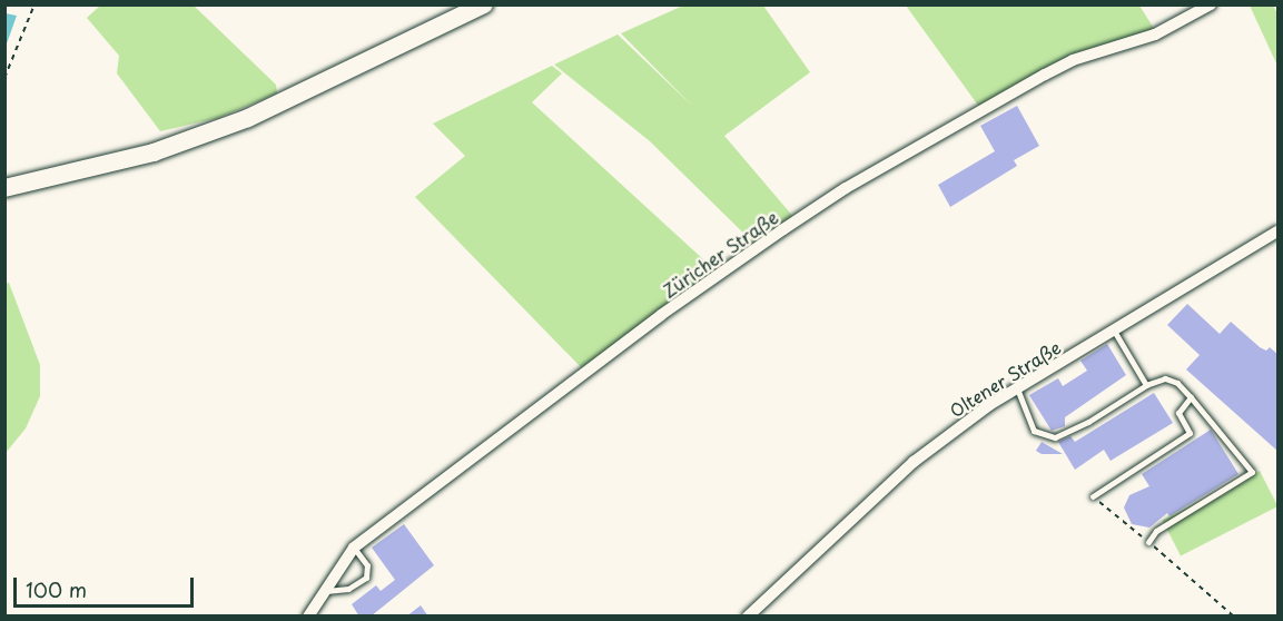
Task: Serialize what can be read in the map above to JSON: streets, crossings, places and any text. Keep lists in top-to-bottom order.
{
  "streets": {
    "street": ["Züricher Straße", "Oltener Straße"]
  },
  "scale_bar": "100 m"
}
